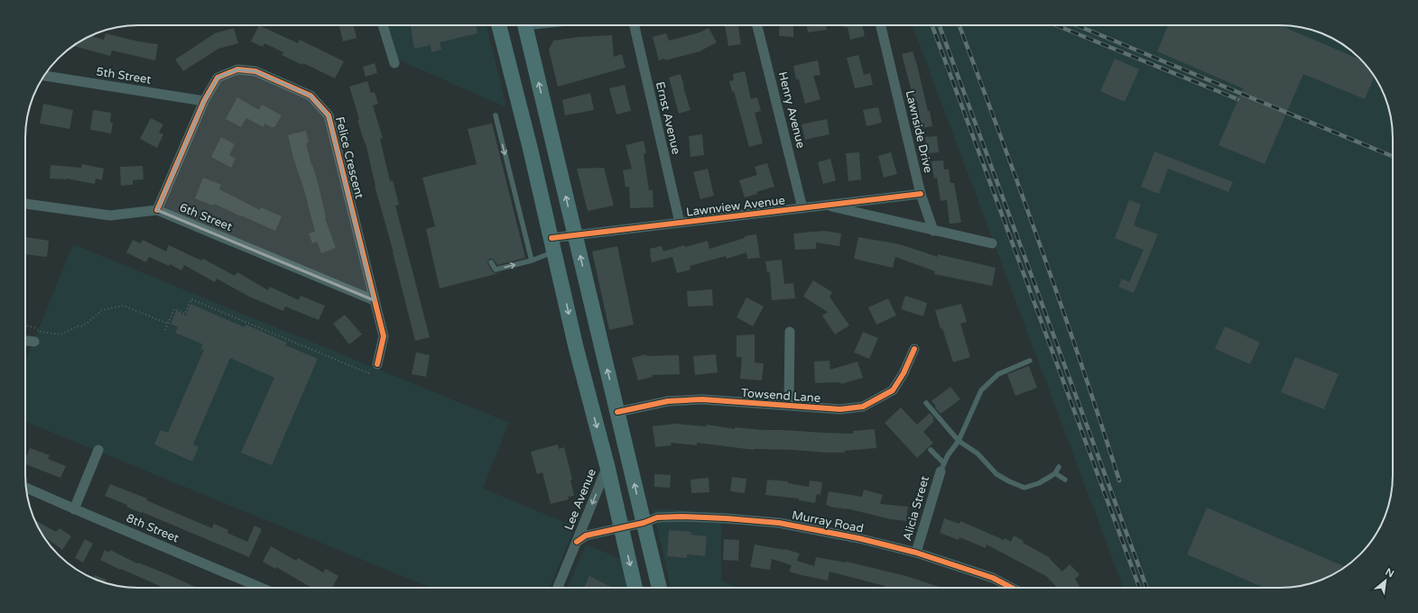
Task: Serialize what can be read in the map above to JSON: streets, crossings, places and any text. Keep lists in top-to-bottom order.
{
  "streets": {
    "street": [
      "5th Street",
      "Henry Avenue",
      "Ernst Avenue",
      "Lawnside Drive",
      "Felice Crescent",
      "Lawnview Avenue",
      "6th Street",
      "Towsend Lane",
      "Lee Avenue",
      "Alicia Street",
      "Murray Road",
      "8th Street"
    ]
  },
  "crossings": [
    ["5th Street", "Felice Crescent"],
    ["Henry Avenue", "Lawnview Avenue"],
    ["Ernst Avenue", "Lawnview Avenue"],
    ["Lawnside Drive", "Lawnview Avenue"],
    ["Felice Crescent", "6th Street"],
    ["Lee Avenue", "Murray Road"],
    ["Alicia Street", "Murray Road"]
  ],
  "one_way": ["Lee Avenue"],
  "north": "top right"
}
